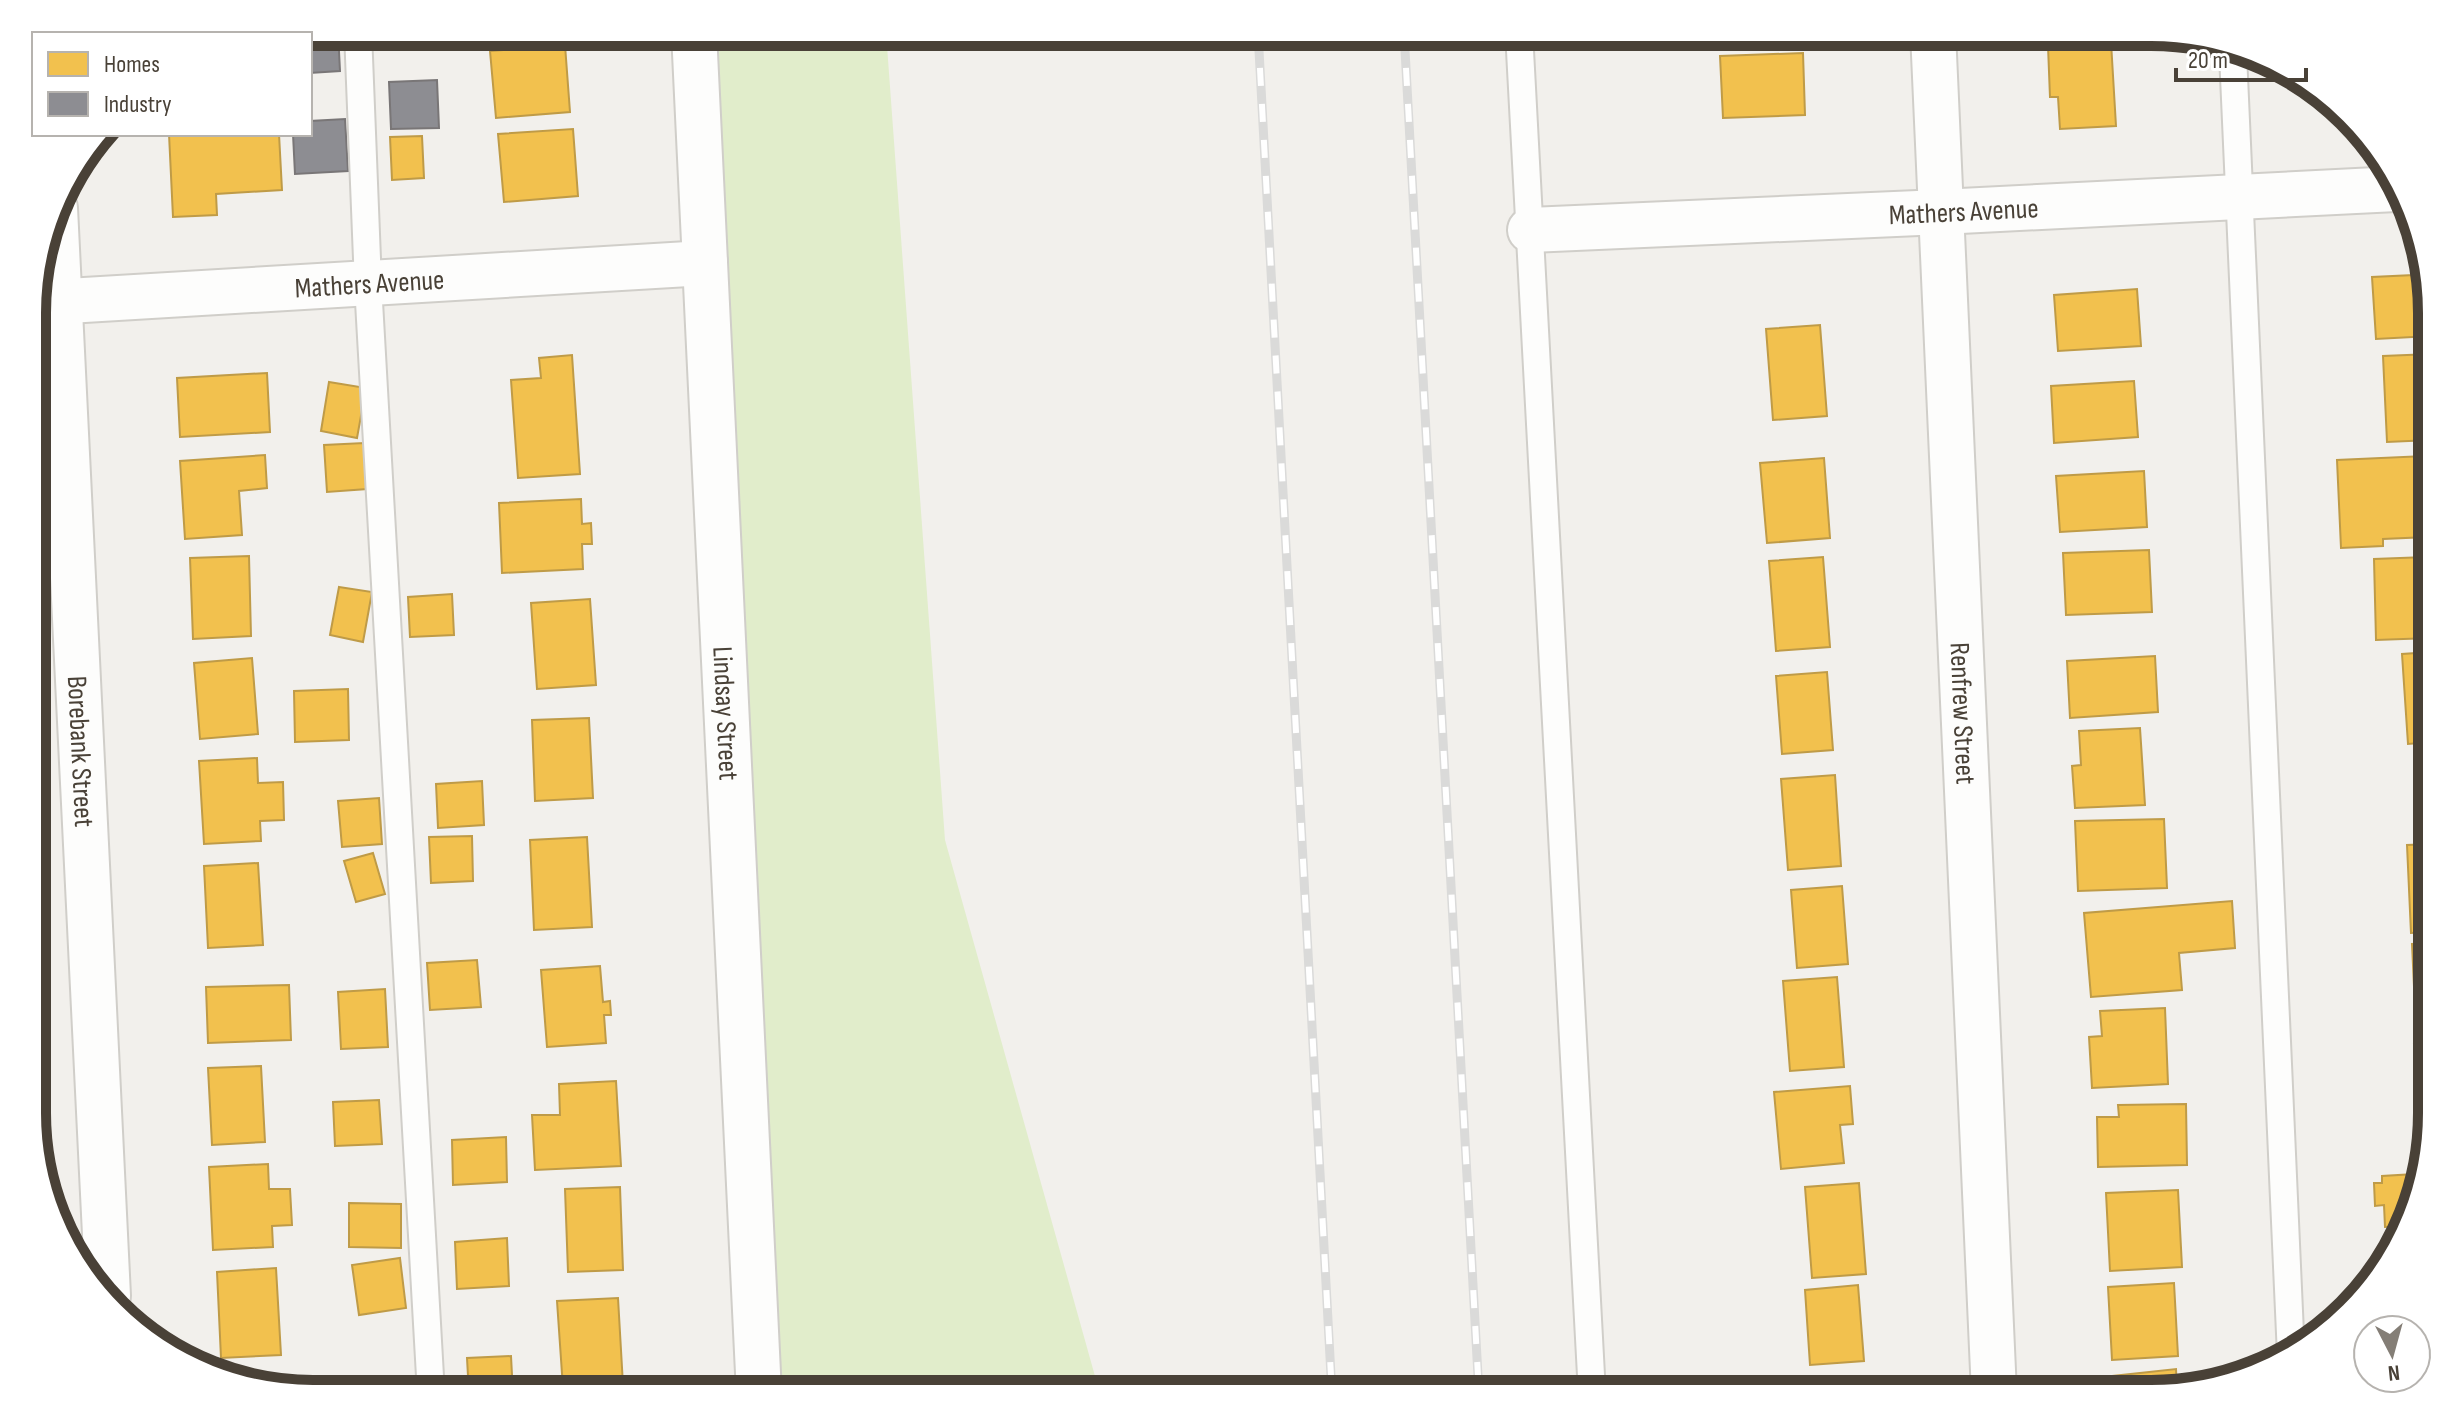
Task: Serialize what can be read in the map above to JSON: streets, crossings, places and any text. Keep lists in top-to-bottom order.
{
  "streets": {
    "street": [
      "Mathers Avenue",
      "Lindsay Street",
      "Renfrew Street",
      "Borebank Street"
    ]
  },
  "crossings": [
    ["Mathers Avenue", "Lindsay Street"],
    ["Mathers Avenue", "Renfrew Street"],
    ["Mathers Avenue", "Borebank Street"]
  ],
  "legend": ["Homes", "Industry"],
  "scale_bar": "20 m",
  "north": "bottom"
}
